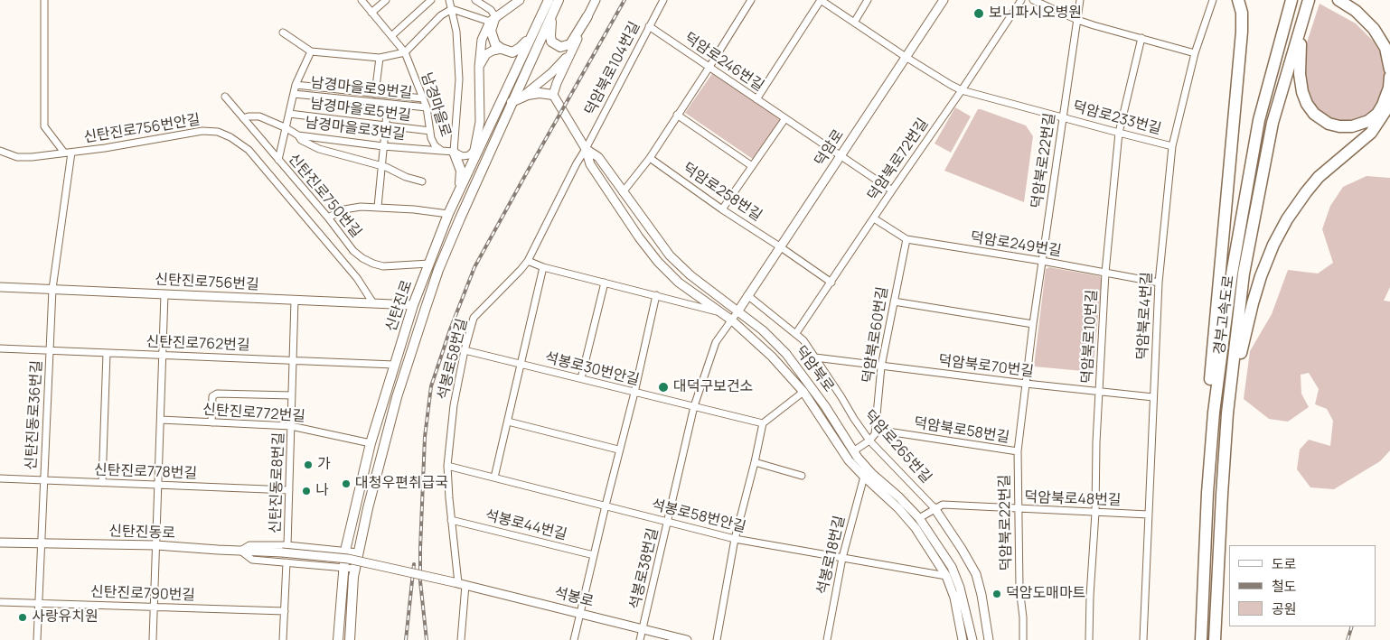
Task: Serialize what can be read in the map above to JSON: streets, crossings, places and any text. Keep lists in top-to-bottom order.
{
  "streets": {
    "highway": ["경부고속도로"],
    "main road": ["신탄진로"],
    "street": [
      "덕암로246번길",
      "덕암북로104번길",
      "남경마을로9번길",
      "남경마을로",
      "남경마을로5번길",
      "덕암로233번길",
      "신탄진로756번안길",
      "남경마을로3번길",
      "덕암로",
      "덕암북로72번길",
      "덕암북로22번길",
      "덕암로258번길",
      "신탄진로750번길",
      "덕암로249번길",
      "신탄진로756번길",
      "덕암북로4번길",
      "덕암북로60번길",
      "덕암북로10번길",
      "신탄진로762번길",
      "석봉로58번길",
      "덕암북로70번길",
      "석봉로30번안길",
      "덕암북로",
      "신탄진로772번길",
      "신탄진동로36번길",
      "덕암북로58번길",
      "덕암로265번길",
      "신탄진로778번길",
      "신탄진동로8번길",
      "덕암북로48번길",
      "석봉로58번안길",
      "석봉로44번길",
      "신탄진동로",
      "석봉로18번길",
      "석봉로38번길",
      "신탄진로790번길",
      "석봉로"
    ]
  },
  "crossings": [
    ["덕암로246번길", "덕암북로104번길"],
    ["덕암로246번길", "덕암로"],
    ["덕암로246번길", "덕암북로72번길"],
    ["덕암북로104번길", "석봉로58번길"],
    ["덕암북로104번길", "덕암북로"],
    ["남경마을로9번길", "남경마을로"],
    ["남경마을로", "남경마을로5번길"],
    ["남경마을로", "남경마을로3번길"],
    ["덕암로233번길", "덕암로"],
    ["덕암로233번길", "덕암북로72번길"],
    ["덕암로233번길", "덕암북로22번길"],
    ["덕암로233번길", "덕암북로4번길"],
    ["덕암로233번길", "덕암북로10번길"],
    ["신탄진로756번안길", "신탄진로756번길"],
    ["신탄진로756번안길", "신탄진동로36번길"],
    ["남경마을로3번길", "신탄진로750번길"],
    ["덕암로", "덕암로258번길"],
    ["덕암로", "덕암북로"],
    ["덕암로", "덕암로265번길"],
    ["덕암로", "석봉로38번길"],
    ["덕암북로72번길", "덕암로258번길"],
    ["덕암북로72번길", "덕암로249번길"],
    ["덕암북로72번길", "덕암로265번길"],
    ["덕암북로22번길", "덕암로249번길"],
    ["덕암북로22번길", "덕암북로70번길"],
    ["덕암북로22번길", "덕암북로58번길"],
    ["덕암북로22번길", "덕암북로48번길"],
    ["신탄진로750번길", "신탄진로"],
    ["덕암로249번길", "덕암북로4번길"],
    ["덕암로249번길", "덕암북로60번길"],
    ["덕암로249번길", "덕암북로10번길"],
    ["신탄진로756번길", "신탄진로"],
    ["신탄진로756번길", "신탄진동로36번길"],
    ["신탄진로756번길", "신탄진동로8번길"],
    ["신탄진로", "신탄진로762번길"],
    ["신탄진로", "신탄진로772번길"],
    ["덕암북로4번길", "덕암북로70번길"],
    ["덕암북로4번길", "덕암북로48번길"],
    ["덕암북로60번길", "덕암북로70번길"],
    ["덕암북로60번길", "덕암북로"],
    ["덕암북로60번길", "덕암북로58번길"],
    ["덕암북로60번길", "덕암로265번길"],
    ["덕암북로10번길", "덕암북로70번길"],
    ["덕암북로10번길", "덕암북로48번길"],
    ["신탄진로762번길", "신탄진동로36번길"],
    ["신탄진로762번길", "신탄진동로8번길"],
    ["석봉로58번길", "석봉로30번안길"],
    ["석봉로58번길", "덕암북로"],
    ["석봉로58번길", "석봉로58번안길"],
    ["석봉로58번길", "석봉로44번길"],
    ["석봉로58번길", "석봉로"],
    ["덕암북로70번길", "덕암로265번길"],
    ["석봉로30번안길", "석봉로38번길"],
    ["덕암북로", "덕암북로48번길"],
    ["덕암북로", "석봉로58번안길"],
    ["덕암북로", "석봉로18번길"],
    ["덕암북로", "석봉로38번길"],
    ["신탄진로772번길", "신탄진동로8번길"],
    ["신탄진동로36번길", "신탄진로778번길"],
    ["신탄진동로36번길", "신탄진동로"],
    ["신탄진동로36번길", "신탄진로790번길"],
    ["덕암로265번길", "덕암북로48번길"],
    ["신탄진로778번길", "신탄진동로8번길"],
    ["석봉로58번안길", "석봉로18번길"],
    ["석봉로58번안길", "석봉로38번길"],
    ["신탄진동로", "석봉로"],
    ["석봉로38번길", "석봉로"]
  ],
  "places": [
    "보니파시오병원",
    "대덕구보건소",
    "가",
    "대청우편취급국",
    "나",
    "덕암도매마트",
    "사랑유치원"
  ],
  "legend": ["도로", "철도", "공원"]
}
